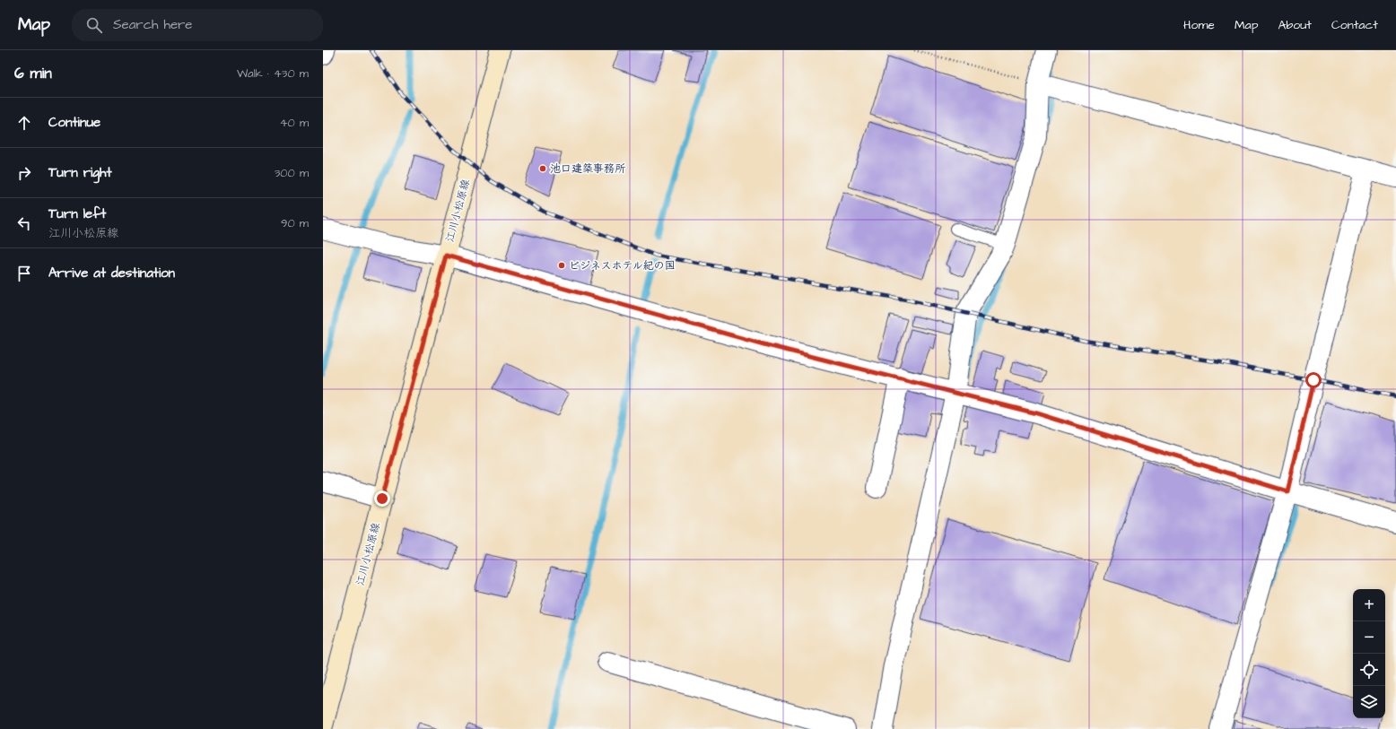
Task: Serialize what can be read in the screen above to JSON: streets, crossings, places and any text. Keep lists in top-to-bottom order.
{
  "streets": {
    "main road": ["江川小松原線"]
  },
  "places": ["池口建築事務所", "ビジネスホテル紀の国"],
  "page": {
    "header": "Map",
    "search": "Search here",
    "nav": [
      "Home",
      "Map",
      "About",
      "Contact"
    ],
    "heading": ["6 min", "Walk · 430 m"],
    "list": [
      ["Continue", "40 m"],
      ["Turn right", "300 m"],
      ["Turn left", "江川小松原線", "90 m"],
      "Arrive at destination"
    ],
    "map_buttons": ["+", "−"]
  }
}
